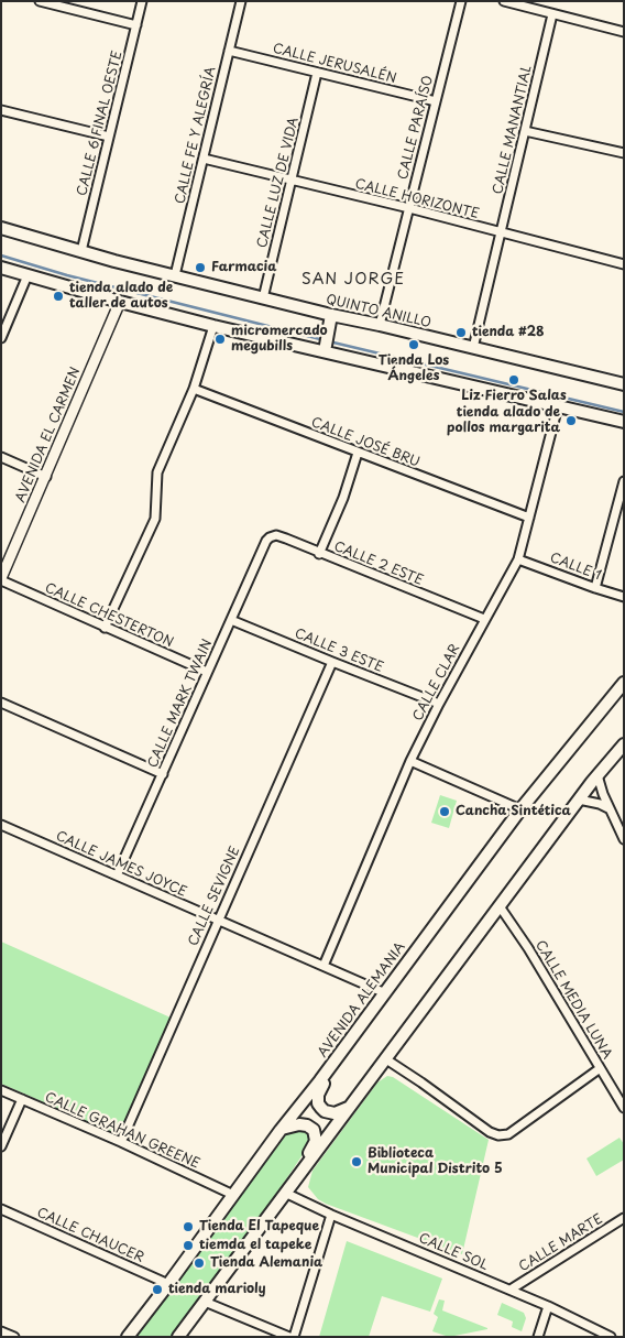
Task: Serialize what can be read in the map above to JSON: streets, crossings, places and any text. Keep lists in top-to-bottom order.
{
  "streets": {
    "main road": ["QUINTO ANILLO", "AVENIDA ALEMANIA"],
    "street": [
      "CALLE JERUSALÉN",
      "CALLE 6 FINAL OESTE",
      "CALLE PARAÍSO",
      "CALLE MANANTIAL",
      "CALLE FE Y ALEGRÍA",
      "CALLE LUZ DE VIDA",
      "CALLE HORIZONTE",
      "AVENIDA EL CARMEN",
      "CALLE JOSÉ BRU",
      "CALLE 2 ESTE",
      "CALLE 1",
      "CALLE CHESTERTON",
      "CALLE 3 ESTE",
      "CALLE CLAR",
      "CALLE MARK TWAIN",
      "CALLE JAMES JOYCE",
      "CALLE SEVIGNE",
      "CALLE MEDIA LUNA",
      "CALLE GRAHAN GREENE",
      "CALLE CHAUCER",
      "CALLE MARTE",
      "CALLE SOL"
    ]
  },
  "crossings": [
    ["CALLE JERUSALÉN", "CALLE PARAÍSO"],
    ["CALLE JERUSALÉN", "CALLE FE Y ALEGRÍA"],
    ["CALLE JERUSALÉN", "CALLE LUZ DE VIDA"],
    ["CALLE 6 FINAL OESTE", "QUINTO ANILLO"],
    ["CALLE PARAÍSO", "CALLE HORIZONTE"],
    ["CALLE PARAÍSO", "QUINTO ANILLO"],
    ["CALLE MANANTIAL", "CALLE HORIZONTE"],
    ["CALLE MANANTIAL", "QUINTO ANILLO"],
    ["CALLE FE Y ALEGRÍA", "CALLE HORIZONTE"],
    ["CALLE FE Y ALEGRÍA", "QUINTO ANILLO"],
    ["CALLE LUZ DE VIDA", "CALLE HORIZONTE"],
    ["CALLE LUZ DE VIDA", "QUINTO ANILLO"],
    ["AVENIDA EL CARMEN", "CALLE CHESTERTON"],
    ["CALLE JOSÉ BRU", "CALLE CLAR"],
    ["CALLE 2 ESTE", "CALLE CLAR"],
    ["CALLE 2 ESTE", "CALLE MARK TWAIN"],
    ["CALLE 1", "CALLE CLAR"],
    ["CALLE CHESTERTON", "CALLE MARK TWAIN"],
    ["CALLE 3 ESTE", "CALLE CLAR"],
    ["CALLE 3 ESTE", "CALLE MARK TWAIN"],
    ["CALLE 3 ESTE", "CALLE SEVIGNE"],
    ["CALLE CLAR", "CALLE JAMES JOYCE"],
    ["CALLE MARK TWAIN", "CALLE JAMES JOYCE"],
    ["CALLE JAMES JOYCE", "CALLE SEVIGNE"],
    ["CALLE JAMES JOYCE", "AVENIDA ALEMANIA"],
    ["CALLE SEVIGNE", "CALLE GRAHAN GREENE"],
    ["AVENIDA ALEMANIA", "CALLE GRAHAN GREENE"],
    ["AVENIDA ALEMANIA", "CALLE CHAUCER"],
    ["CALLE MARTE", "CALLE SOL"]
  ],
  "districts": ["SAN JORGE"],
  "places": [
    "Farmacia",
    "tienda alado de taller de autos",
    "tienda #28",
    "micromercado megubills",
    "Tienda Los Ángeles",
    "Liz Fierro Salas",
    "tienda alado de pollos margarita",
    "Cancha Sintética",
    "Biblioteca Municipal Distrito 5",
    "Tienda El Tapeque",
    "tiemda el tapeke",
    "Tienda Alemania",
    "tienda marioly"
  ]
}
